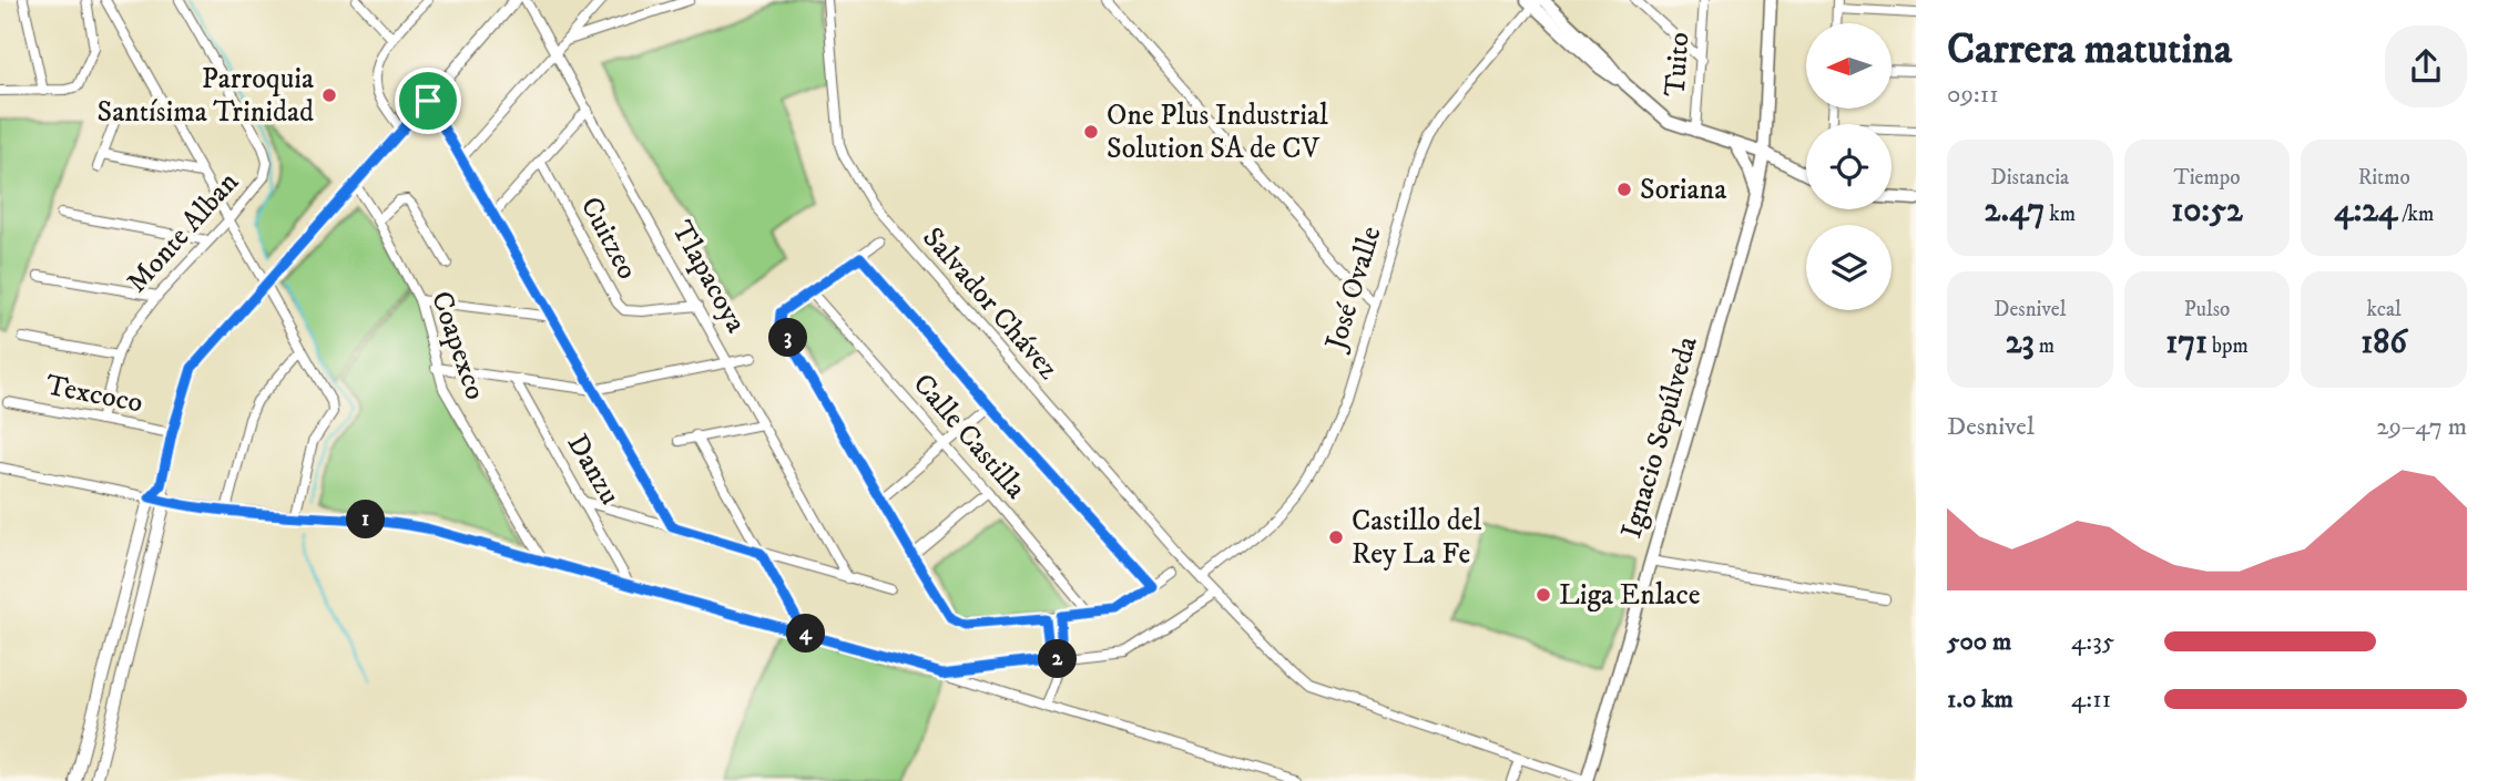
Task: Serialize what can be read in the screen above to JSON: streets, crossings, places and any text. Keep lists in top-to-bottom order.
{
  "streets": {
    "main road": ["Ignacio Sepúlveda"],
    "street": [
      "Tuito",
      "Monte Alban",
      "Cuitzeo",
      "Tlapacoya",
      "José Ovalle",
      "Salvador Chávez",
      "Coapexco",
      "Texcoco",
      "Calle Castilla",
      "Danzu"
    ]
  },
  "crossings": [
    ["Monte Alban", "Texcoco"],
    ["Cuitzeo", "Tlapacoya"],
    ["José Ovalle", "Salvador Chávez"],
    ["Salvador Chávez", "Ignacio Sepúlveda"]
  ],
  "places": [
    "Parroquia Santísima Trinidad",
    "One Plus Industrial Solution SA de CV",
    "Soriana",
    "Castillo del Rey La Fe",
    "Liga Enlace"
  ],
  "north": "left",
  "page": {
    "heading": ["Carrera matutina", "09:11"],
    "stats": [
      ["Distancia", "2.47 km"],
      ["Tiempo", "10:52"],
      ["Ritmo", "4:24 /km"],
      ["Desnivel", "23 m"],
      ["Pulso", "171 bpm"],
      ["kcal", "186"]
    ],
    "pins": [
      "3",
      "1",
      "4",
      "2"
    ],
    "chart": ["Desnivel", "29–47 m"],
    "list": [
      {
        "name": "500 m",
        "note": "4:35"
      },
      {
        "name": "1.0 km",
        "note": "4:11"
      }
    ]
  }
}
